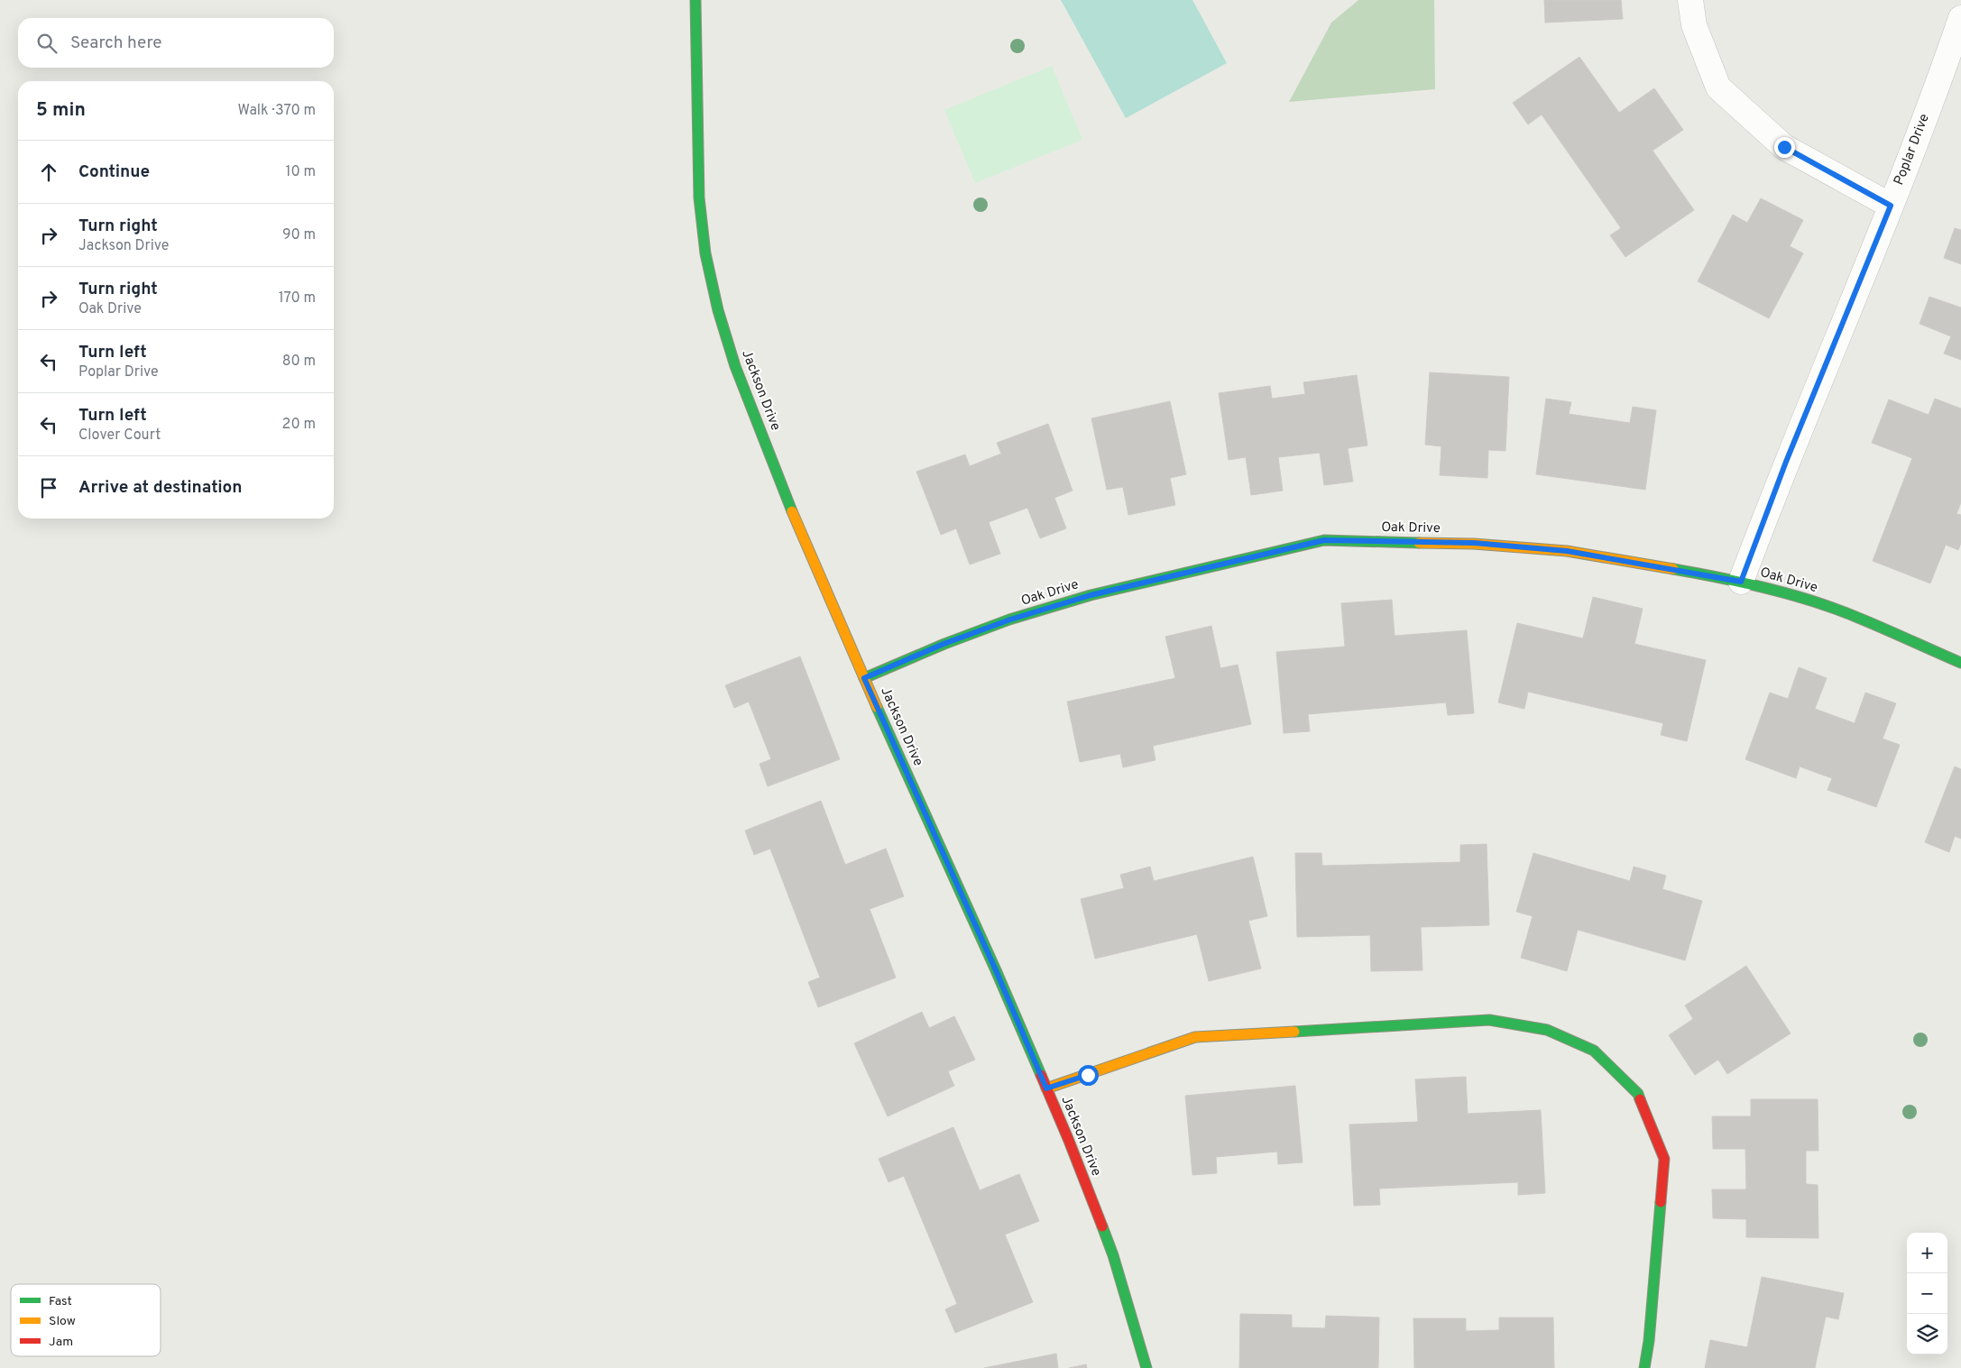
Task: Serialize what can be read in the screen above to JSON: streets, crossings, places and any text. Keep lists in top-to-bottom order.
{
  "streets": {
    "street": ["Poplar Drive", "Jackson Drive", "Oak Drive"]
  },
  "crossings": [
    ["Poplar Drive", "Oak Drive"],
    ["Jackson Drive", "Oak Drive"]
  ],
  "legend": ["Fast", "Slow", "Jam"],
  "page": {
    "search": "Search here",
    "heading": ["5 min", "Walk · 370 m"],
    "list": [
      ["Continue", "10 m"],
      ["Turn right", "Jackson Drive", "90 m"],
      ["Turn right", "Oak Drive", "170 m"],
      ["Turn left", "Poplar Drive", "80 m"],
      ["Turn left", "Clover Court", "20 m"],
      "Arrive at destination"
    ],
    "map_buttons": ["+", "−"]
  }
}
